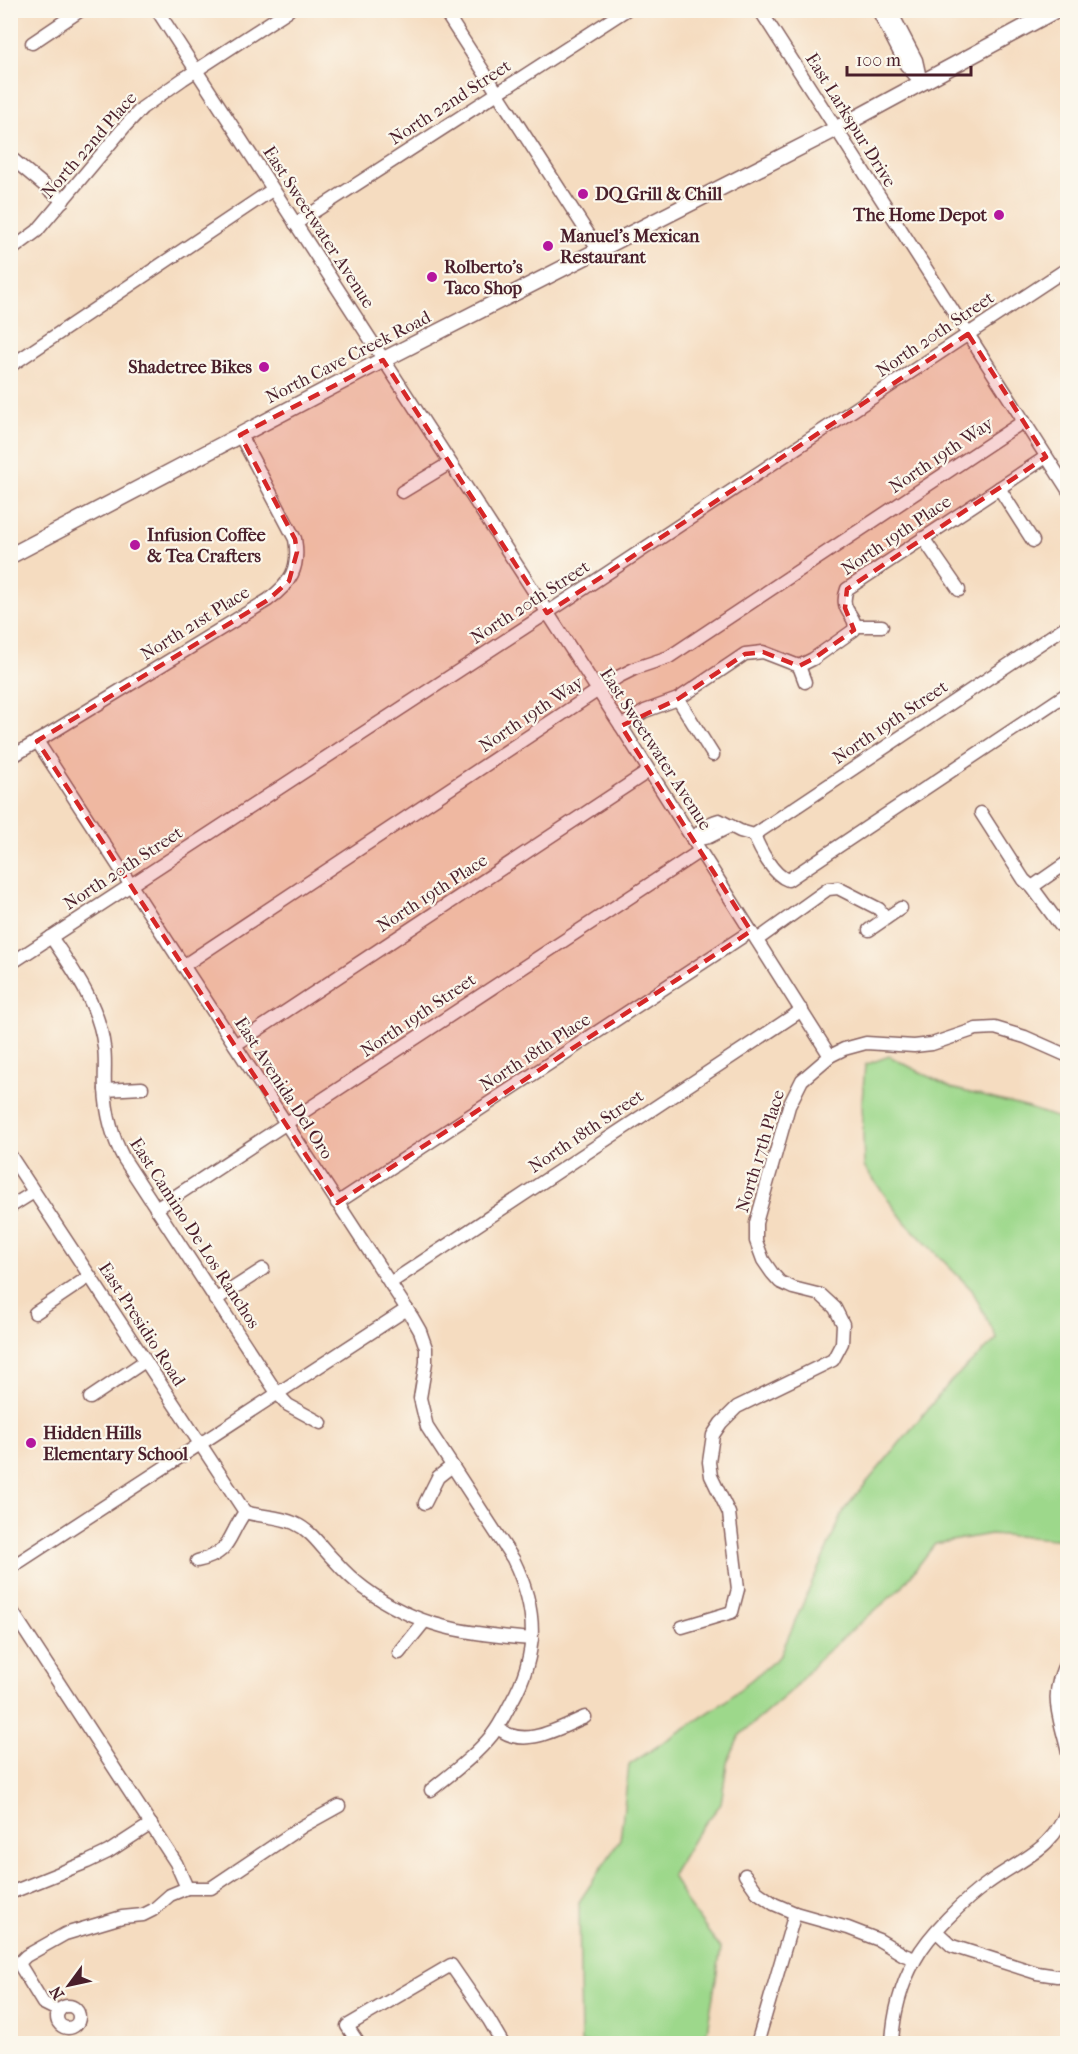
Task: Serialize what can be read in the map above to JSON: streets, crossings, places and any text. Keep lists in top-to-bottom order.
{
  "streets": {
    "main road": ["North Cave Creek Road"],
    "street": [
      "North 22nd Street",
      "East Larkspur Drive",
      "North 22nd Place",
      "East Sweetwater Avenue",
      "North 20th Street",
      "North 19th Way",
      "North 19th Place",
      "North 21st Place",
      "North 19th Street",
      "North 18th Place",
      "East Avenida Del Oro",
      "North 18th Street",
      "North 17th Place",
      "East Camino De Los Ranchos",
      "East Presidio Road"
    ]
  },
  "crossings": [
    ["North 22nd Street", "East Sweetwater Avenue"],
    ["East Larkspur Drive", "North 20th Street"],
    ["East Larkspur Drive", "North Cave Creek Road"],
    ["East Larkspur Drive", "North 19th Way"],
    ["East Larkspur Drive", "North 19th Place"],
    ["North 22nd Place", "East Sweetwater Avenue"],
    ["East Sweetwater Avenue", "North 20th Street"],
    ["East Sweetwater Avenue", "North Cave Creek Road"],
    ["East Sweetwater Avenue", "North 19th Way"],
    ["East Sweetwater Avenue", "North 19th Place"],
    ["East Sweetwater Avenue", "North 19th Street"],
    ["East Sweetwater Avenue", "North 18th Place"],
    ["East Sweetwater Avenue", "North 18th Street"],
    ["East Sweetwater Avenue", "North 17th Place"],
    ["North 20th Street", "East Avenida Del Oro"],
    ["North 20th Street", "East Camino De Los Ranchos"],
    ["North Cave Creek Road", "North 21st Place"],
    ["North 19th Way", "East Avenida Del Oro"],
    ["North 19th Place", "East Avenida Del Oro"],
    ["North 21st Place", "East Avenida Del Oro"],
    ["North 19th Street", "East Avenida Del Oro"],
    ["North 19th Street", "East Camino De Los Ranchos"],
    ["North 18th Place", "East Avenida Del Oro"],
    ["East Avenida Del Oro", "North 18th Street"]
  ],
  "places": [
    "DQ Grill & Chill",
    "The Home Depot",
    "Manuel's Mexican Restaurant",
    "Rolberto's Taco Shop",
    "Shadetree Bikes",
    "Infusion Coffee & Tea Crafters",
    "Hidden Hills Elementary School"
  ],
  "scale_bar": "100 m",
  "north": "bottom left"
}
